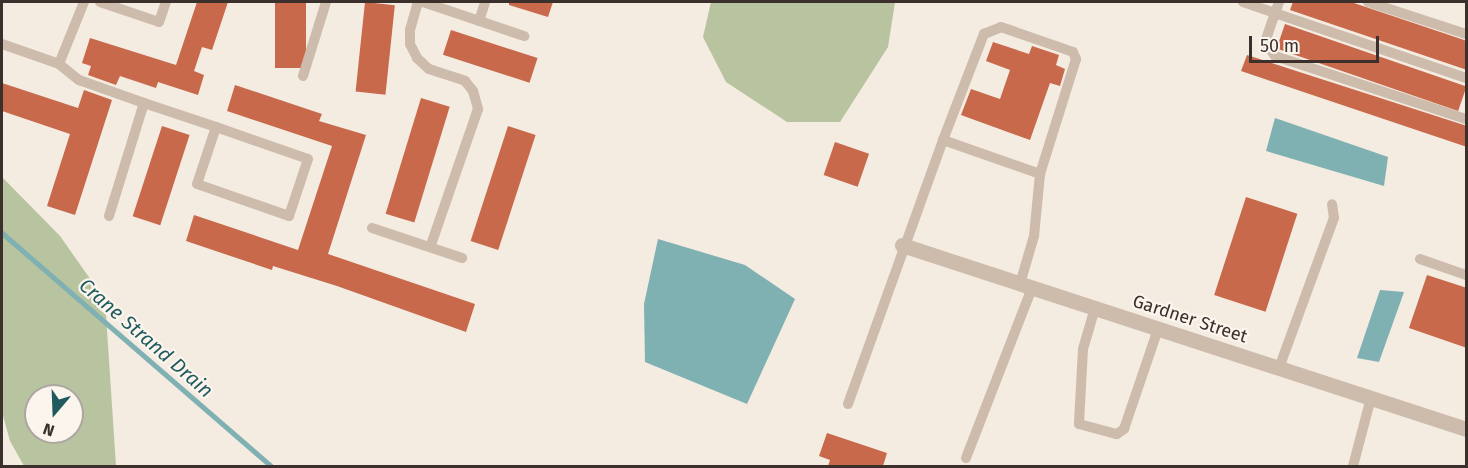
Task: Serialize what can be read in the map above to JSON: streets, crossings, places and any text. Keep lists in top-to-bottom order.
{
  "streets": {
    "street": ["Gardner Street"]
  },
  "water": ["Crane Strand Drain"],
  "scale_bar": "50 m",
  "north": "bottom"
}
